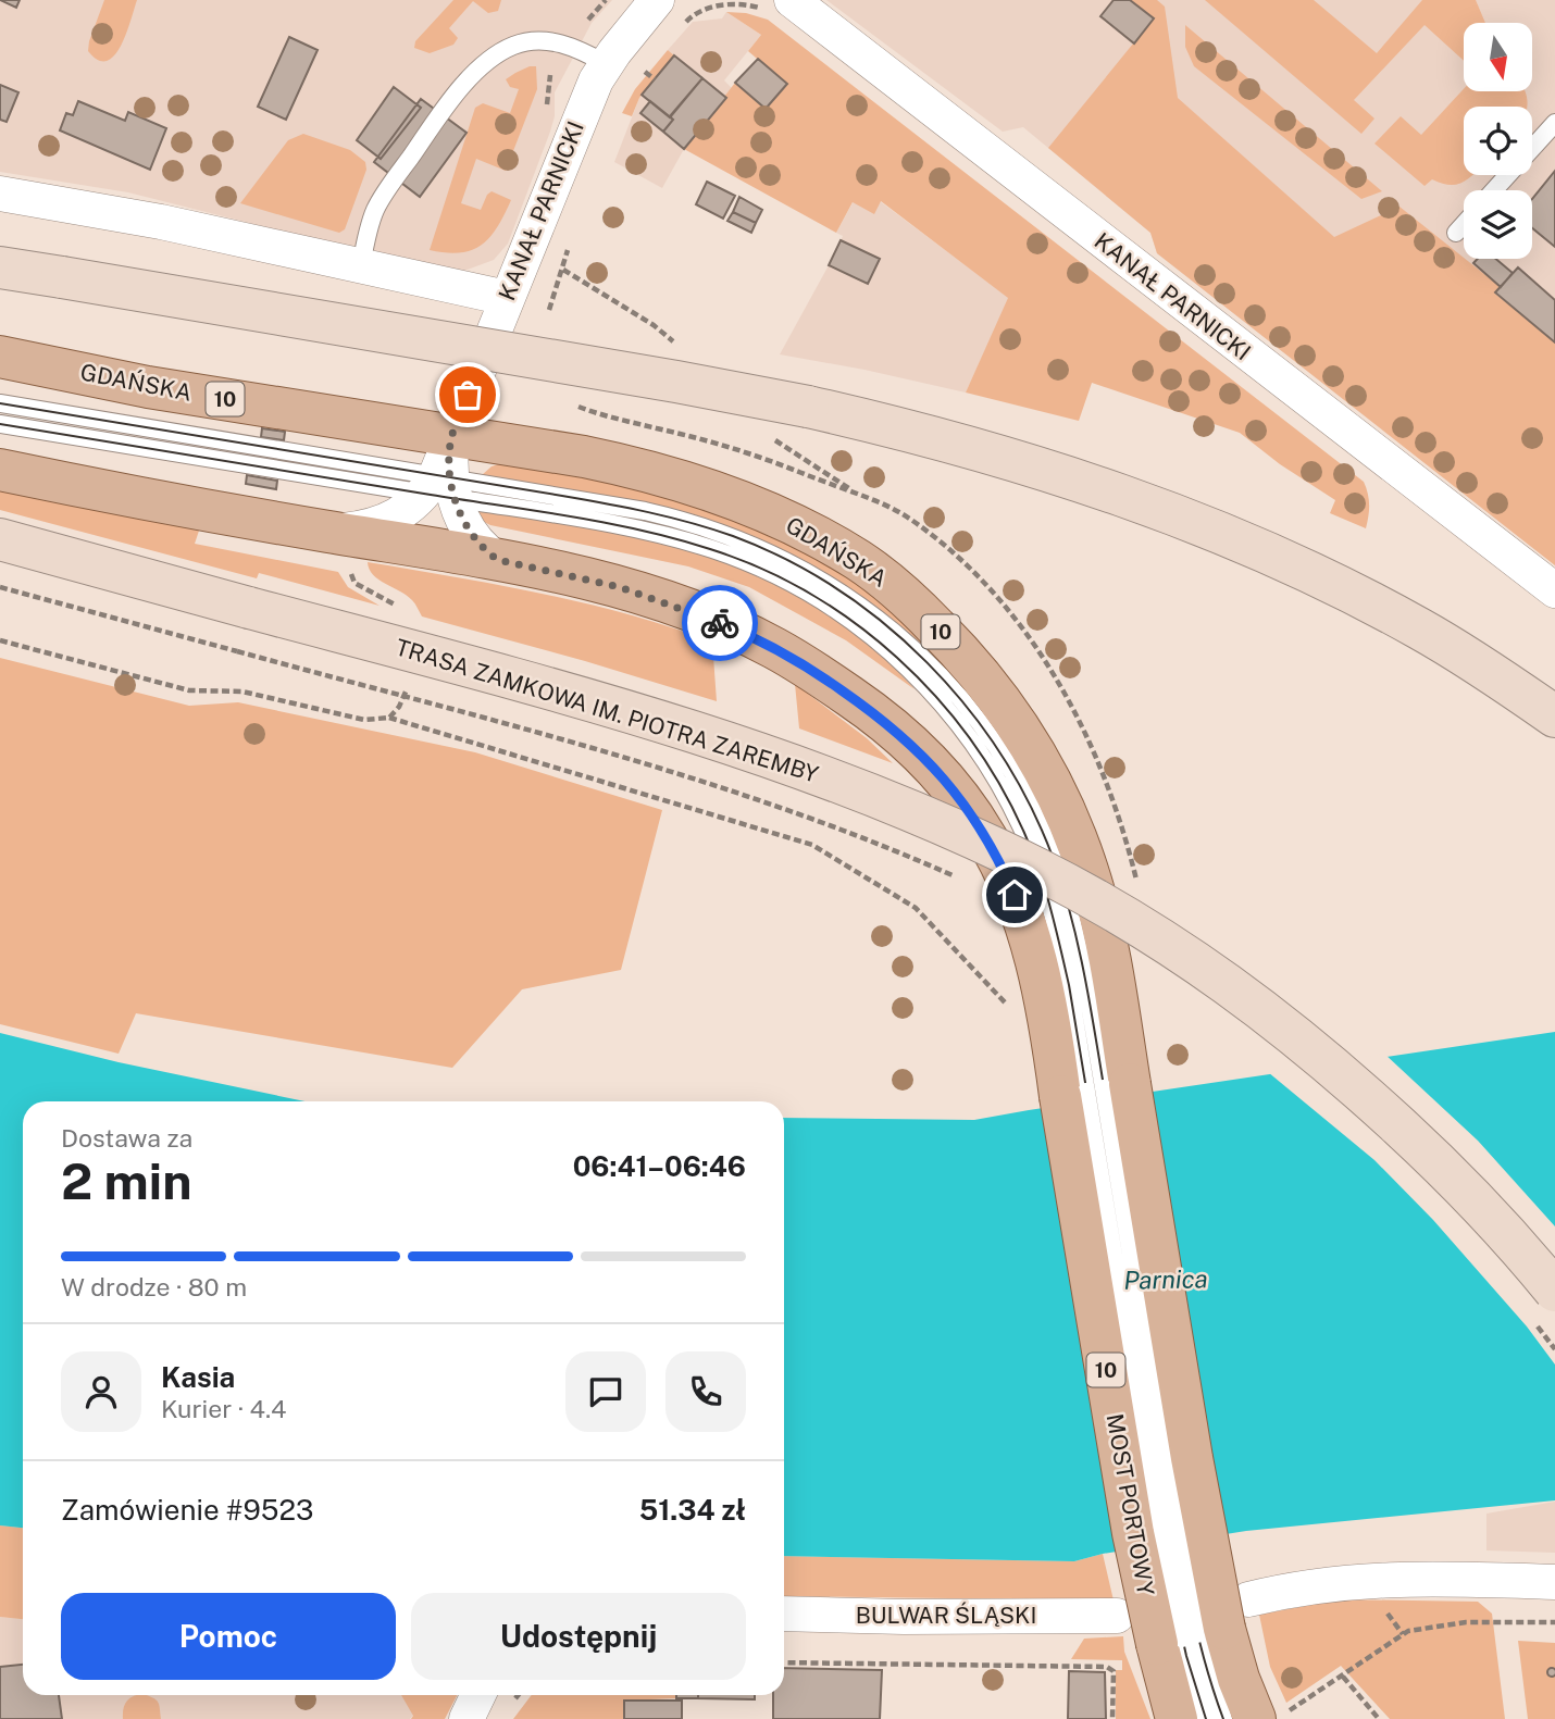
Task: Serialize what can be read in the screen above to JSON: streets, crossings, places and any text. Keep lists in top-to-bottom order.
{
  "streets": {
    "main road": [
      "GDAŃSKA",
      "10",
      "TRASA ZAMKOWA IM. PIOTRA ZAREMBY",
      "MOST PORTOWY"
    ],
    "street": ["KANAŁ PARNICKI", "BULWAR ŚLĄSKI"]
  },
  "crossings": [
    ["KANAŁ PARNICKI", "GDAŃSKA"],
    ["GDAŃSKA", "10"],
    ["GDAŃSKA", "MOST PORTOWY"],
    ["10", "MOST PORTOWY"]
  ],
  "water": ["Parnica"],
  "north": "bottom",
  "page": {
    "heading": ["2 min", "Dostawa za", "06:41–06:46"],
    "panel": [
      "Kasia",
      "Kurier · 4.4",
      "Zamówienie #9523",
      "51.34 zł"
    ],
    "bar": "W drodze · 80 m",
    "buttons": ["Pomoc", "Udostępnij"]
  }
}
